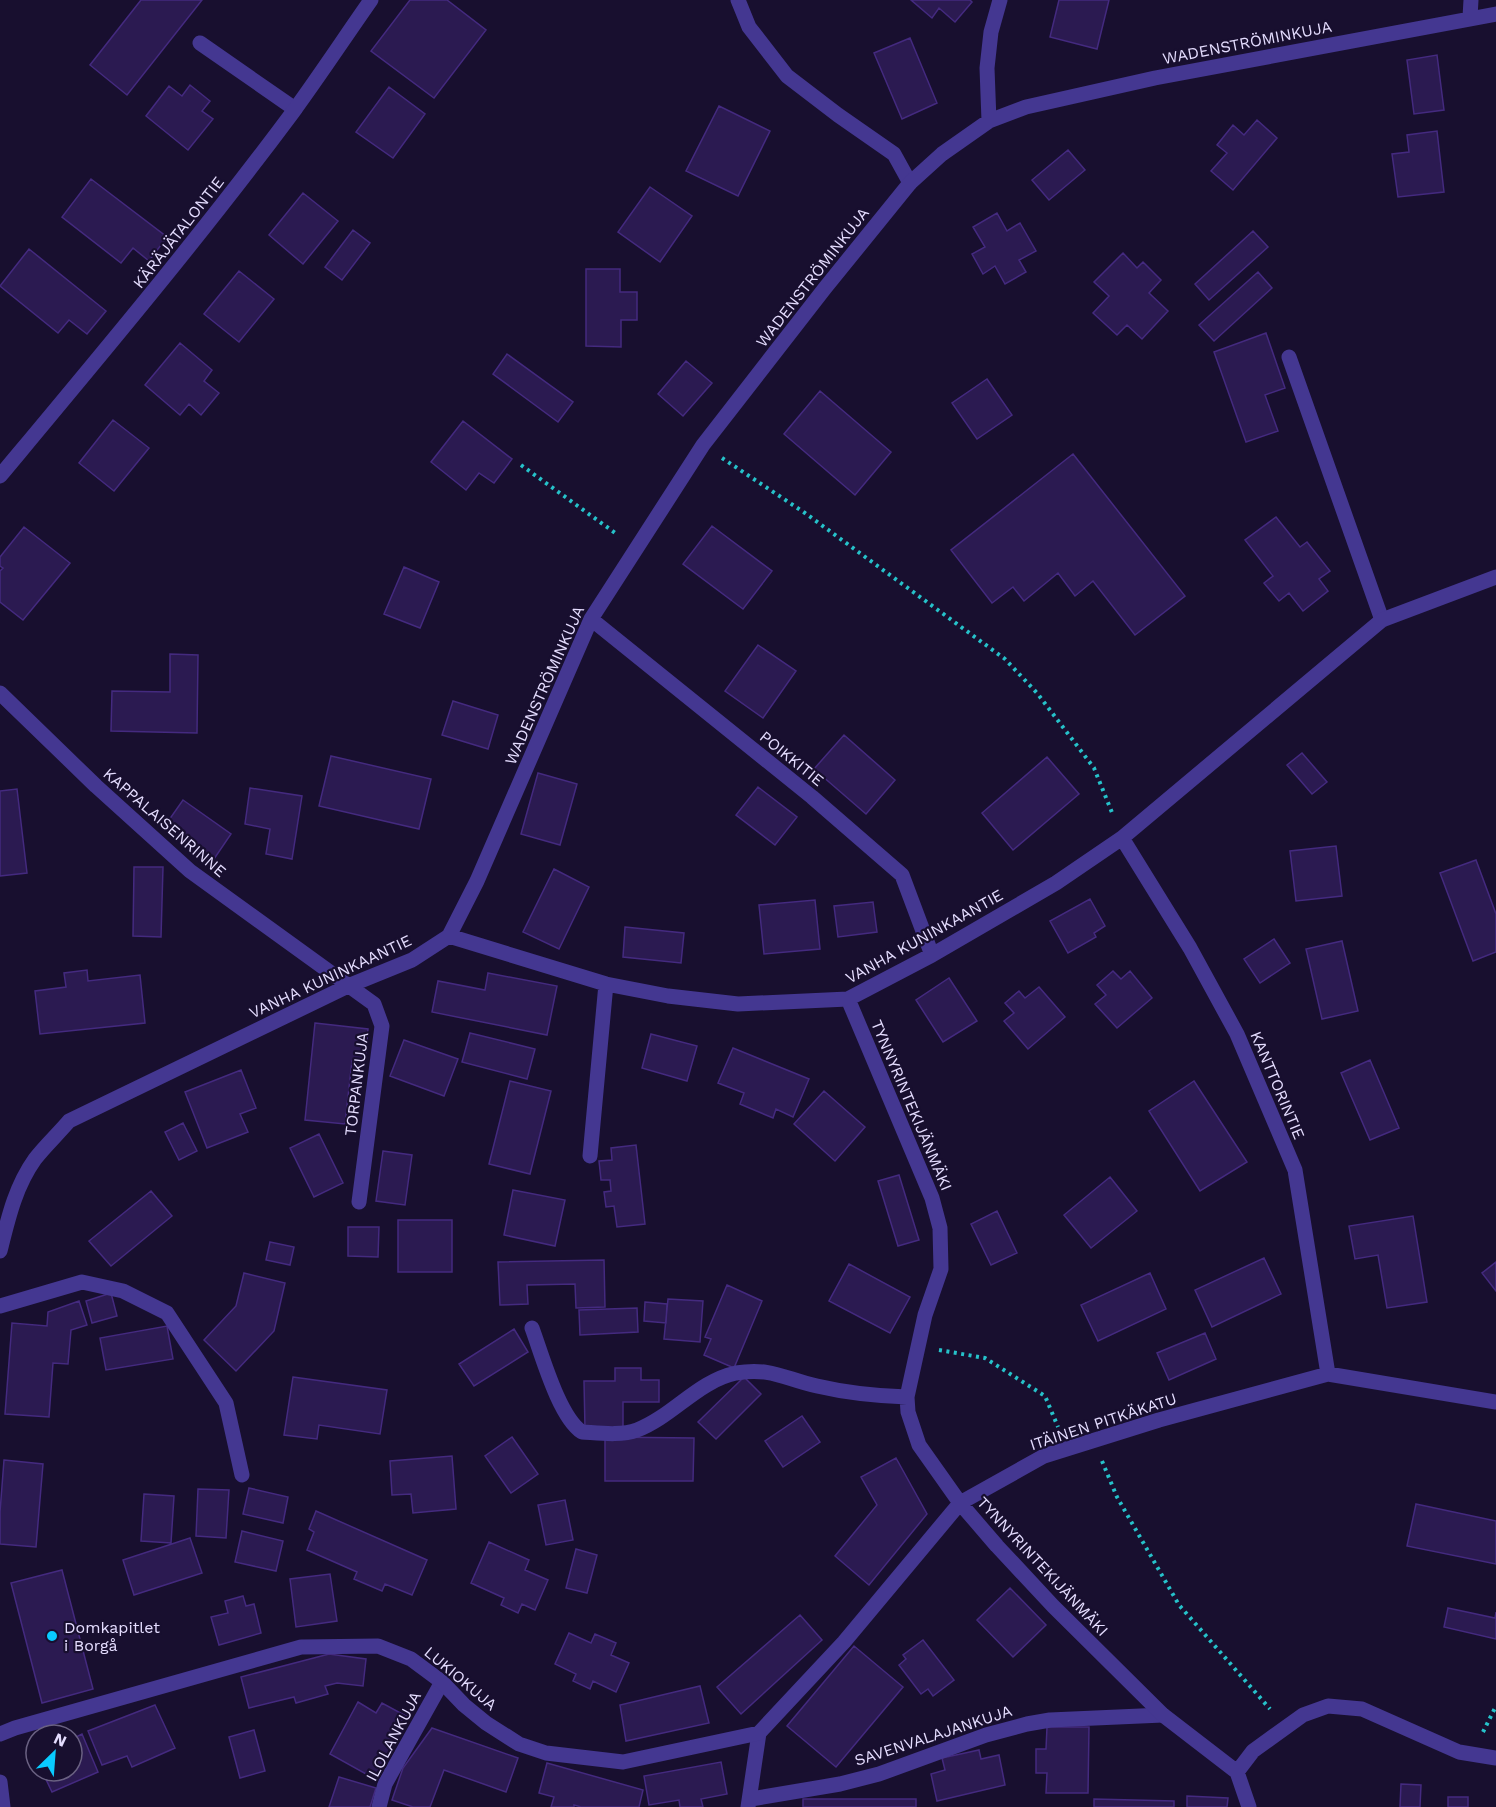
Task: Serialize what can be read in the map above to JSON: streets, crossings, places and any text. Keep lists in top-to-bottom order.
{
  "streets": {
    "street": [
      "WADENSTRÖMINKUJA",
      "KÄRÄJÄTALONTIE",
      "POIKKITIE",
      "KAPPALAISENRINNE",
      "VANHA KUNINKAANTIE",
      "TORPANKUJA",
      "KANTTORINTIE",
      "TYNNYRINTEKIJÄNMÄKI",
      "ITÄINEN PITKÄKATU",
      "LUKIOKUJA",
      "SAVENVALAJANKUJA",
      "ILOLANKUJA"
    ]
  },
  "crossings": [
    ["WADENSTRÖMINKUJA", "POIKKITIE"],
    ["WADENSTRÖMINKUJA", "VANHA KUNINKAANTIE"],
    ["POIKKITIE", "VANHA KUNINKAANTIE"],
    ["KAPPALAISENRINNE", "VANHA KUNINKAANTIE"],
    ["KAPPALAISENRINNE", "TORPANKUJA"],
    ["VANHA KUNINKAANTIE", "TORPANKUJA"],
    ["VANHA KUNINKAANTIE", "KANTTORINTIE"],
    ["VANHA KUNINKAANTIE", "TYNNYRINTEKIJÄNMÄKI"],
    ["KANTTORINTIE", "ITÄINEN PITKÄKATU"],
    ["TYNNYRINTEKIJÄNMÄKI", "ITÄINEN PITKÄKATU"],
    ["TYNNYRINTEKIJÄNMÄKI", "SAVENVALAJANKUJA"],
    ["ITÄINEN PITKÄKATU", "LUKIOKUJA"],
    ["LUKIOKUJA", "ILOLANKUJA"]
  ],
  "places": ["Domkapitlet i Borgå"],
  "north": "top right"
}
